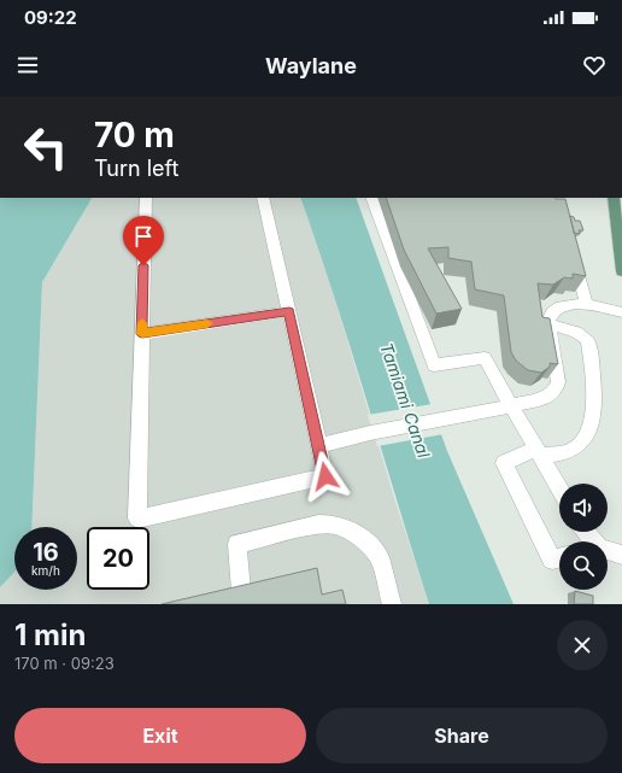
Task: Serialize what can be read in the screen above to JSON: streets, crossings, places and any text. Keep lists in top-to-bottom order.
{
  "water": ["Tamiami Canal"],
  "page": {
    "status": "09:22",
    "header": "Waylane",
    "turn": ["70 m", "Turn left"],
    "speed": "16 km/h",
    "limit": "20",
    "heading": ["1 min", "170 m · 09:23"],
    "buttons": ["Exit", "Share"]
  }
}
